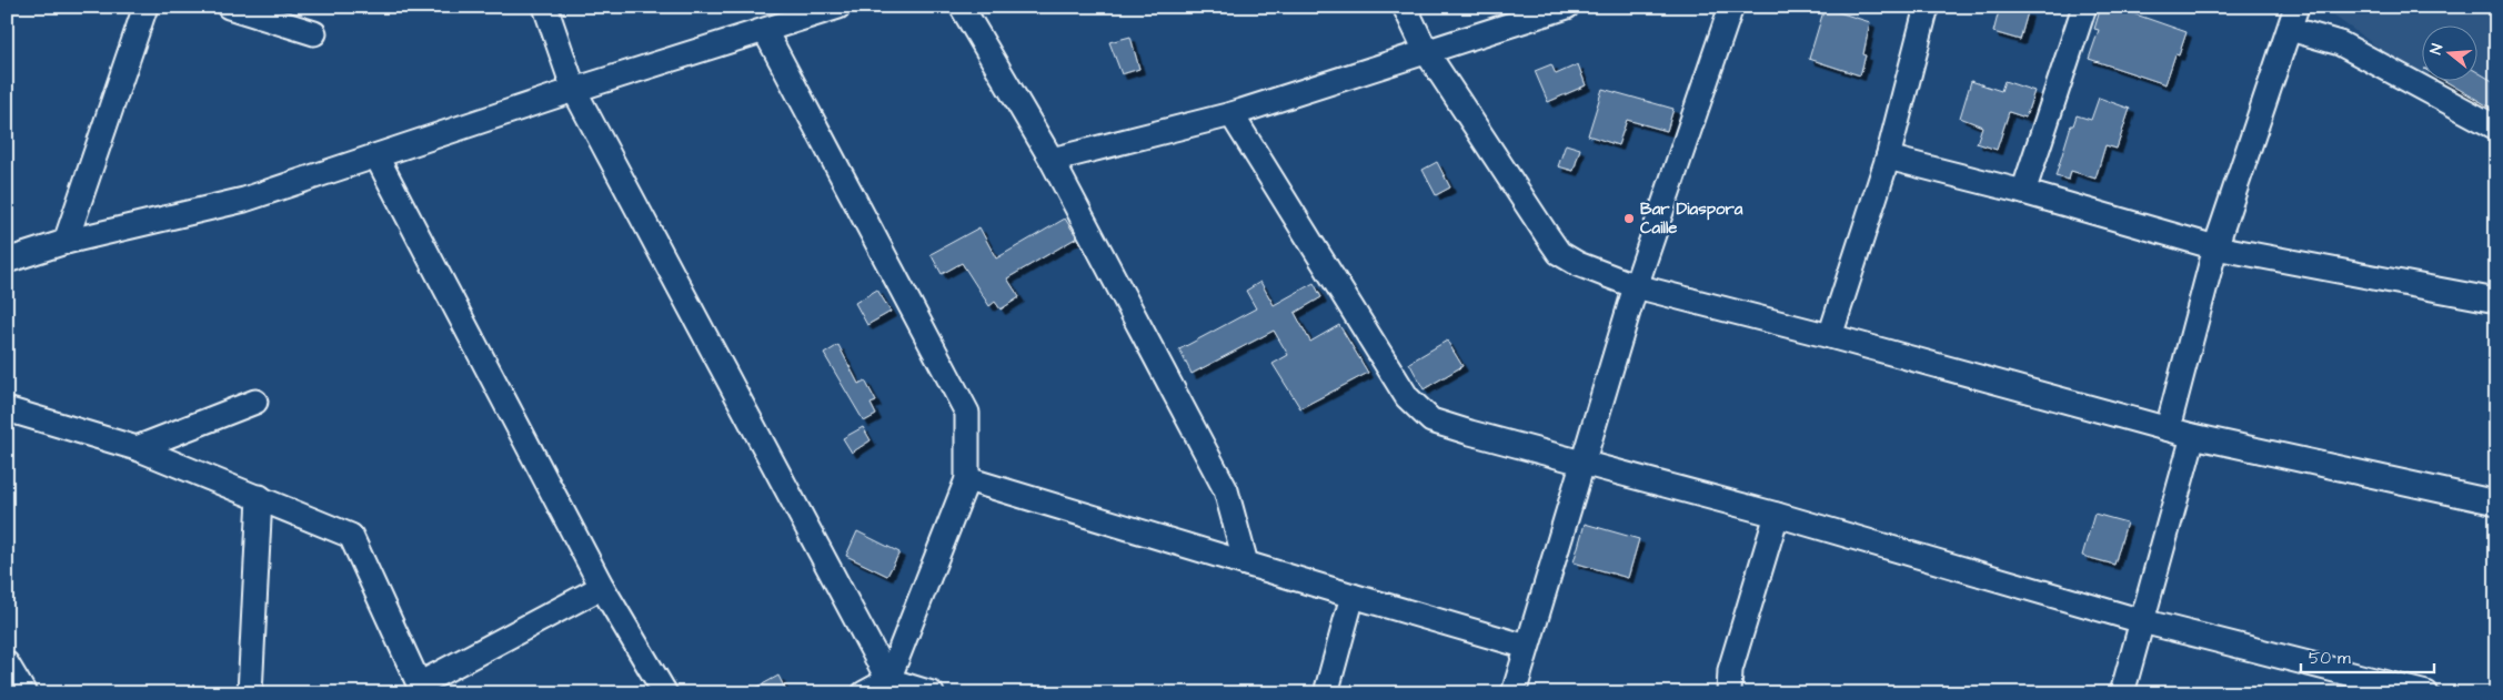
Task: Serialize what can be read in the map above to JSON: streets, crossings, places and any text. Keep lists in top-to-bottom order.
{
  "places": ["Bar Diaspora Caille"],
  "scale_bar": "50 m",
  "north": "left"
}
